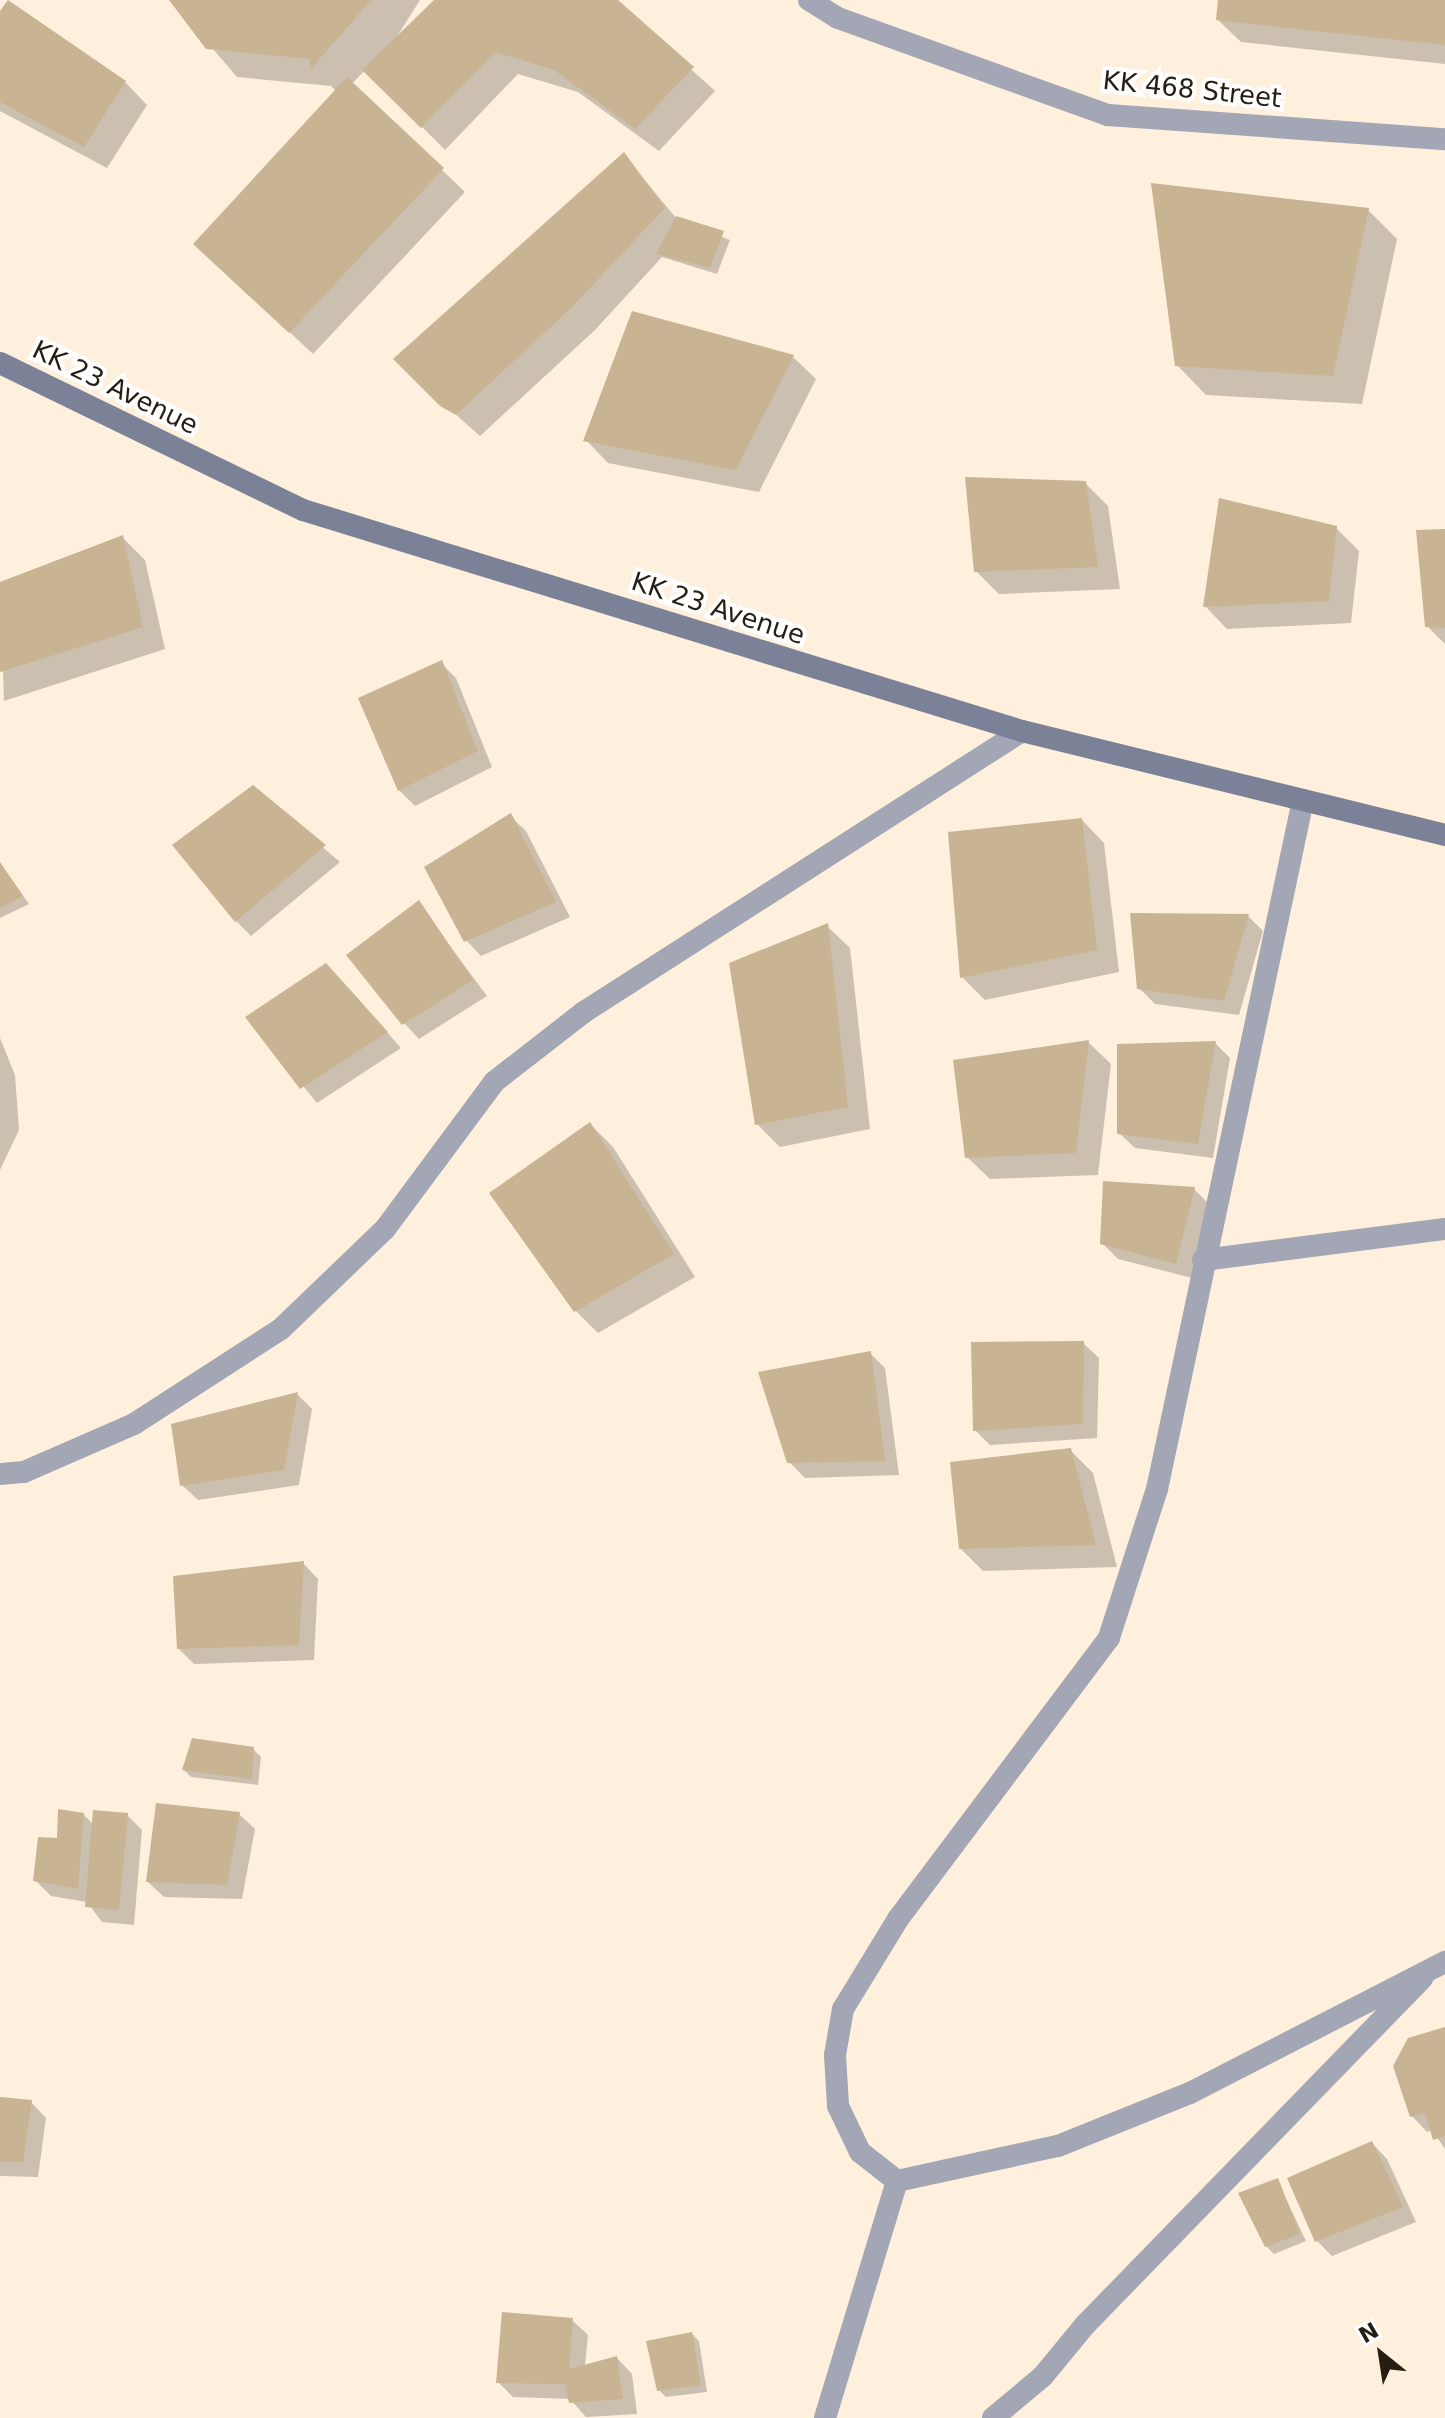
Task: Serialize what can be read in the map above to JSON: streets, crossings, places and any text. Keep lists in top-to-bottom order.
{
  "streets": {
    "main road": ["KK 23 Avenue"],
    "street": ["KK 468 Street"]
  },
  "north": "top left"
}
